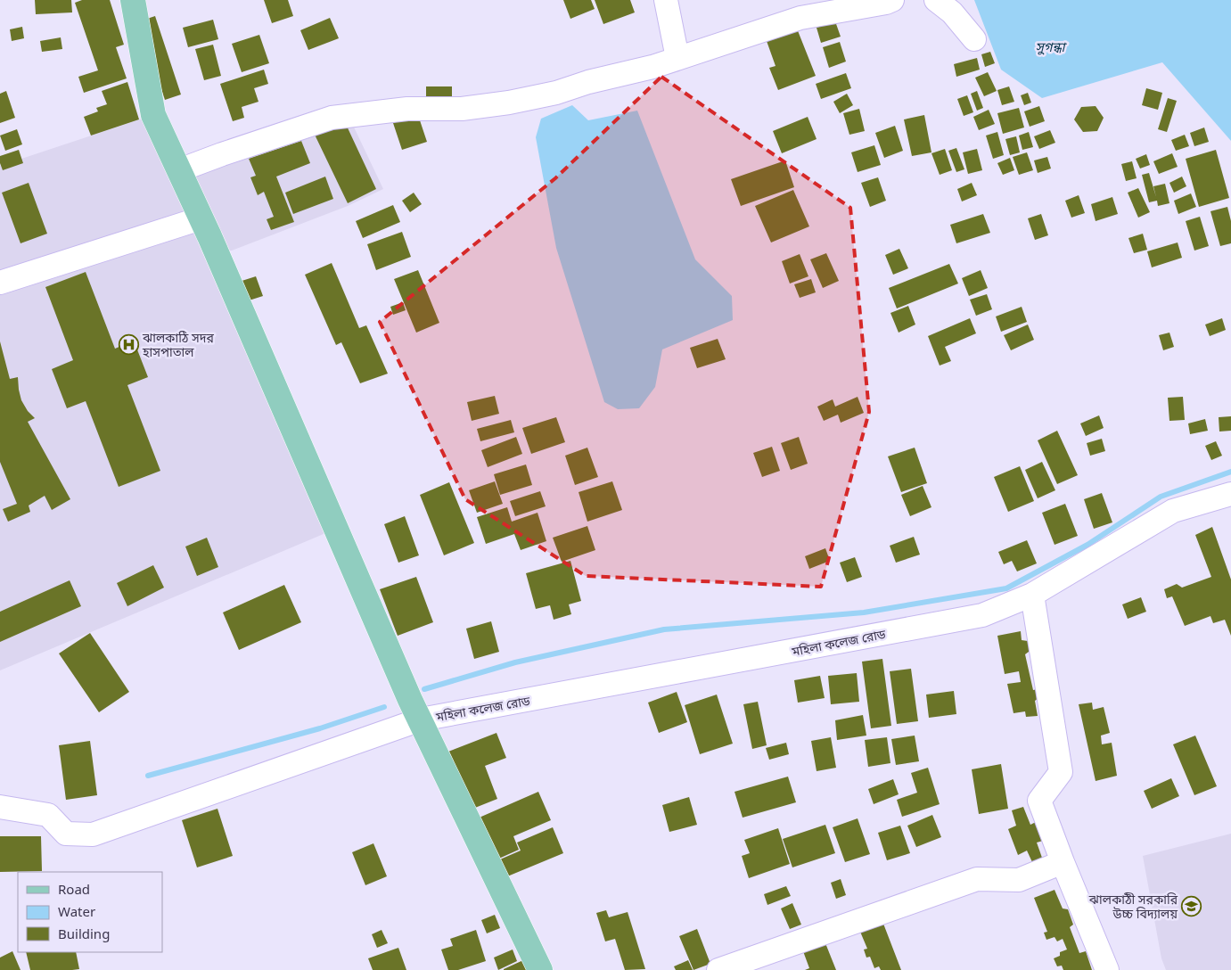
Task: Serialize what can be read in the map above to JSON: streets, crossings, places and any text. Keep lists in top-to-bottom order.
{
  "streets": {
    "street": ["মহিলা কলেজ রোড"]
  },
  "water": ["সুগন্ধা"],
  "places": {
    "hospital": ["ঝালকাঠি সদর হাসপাতাল"],
    "school or university": ["ঝালকাঠী সরকারি উচ্চ বিদ্যালয়"]
  },
  "legend": ["Road", "Water", "Building"]
}
